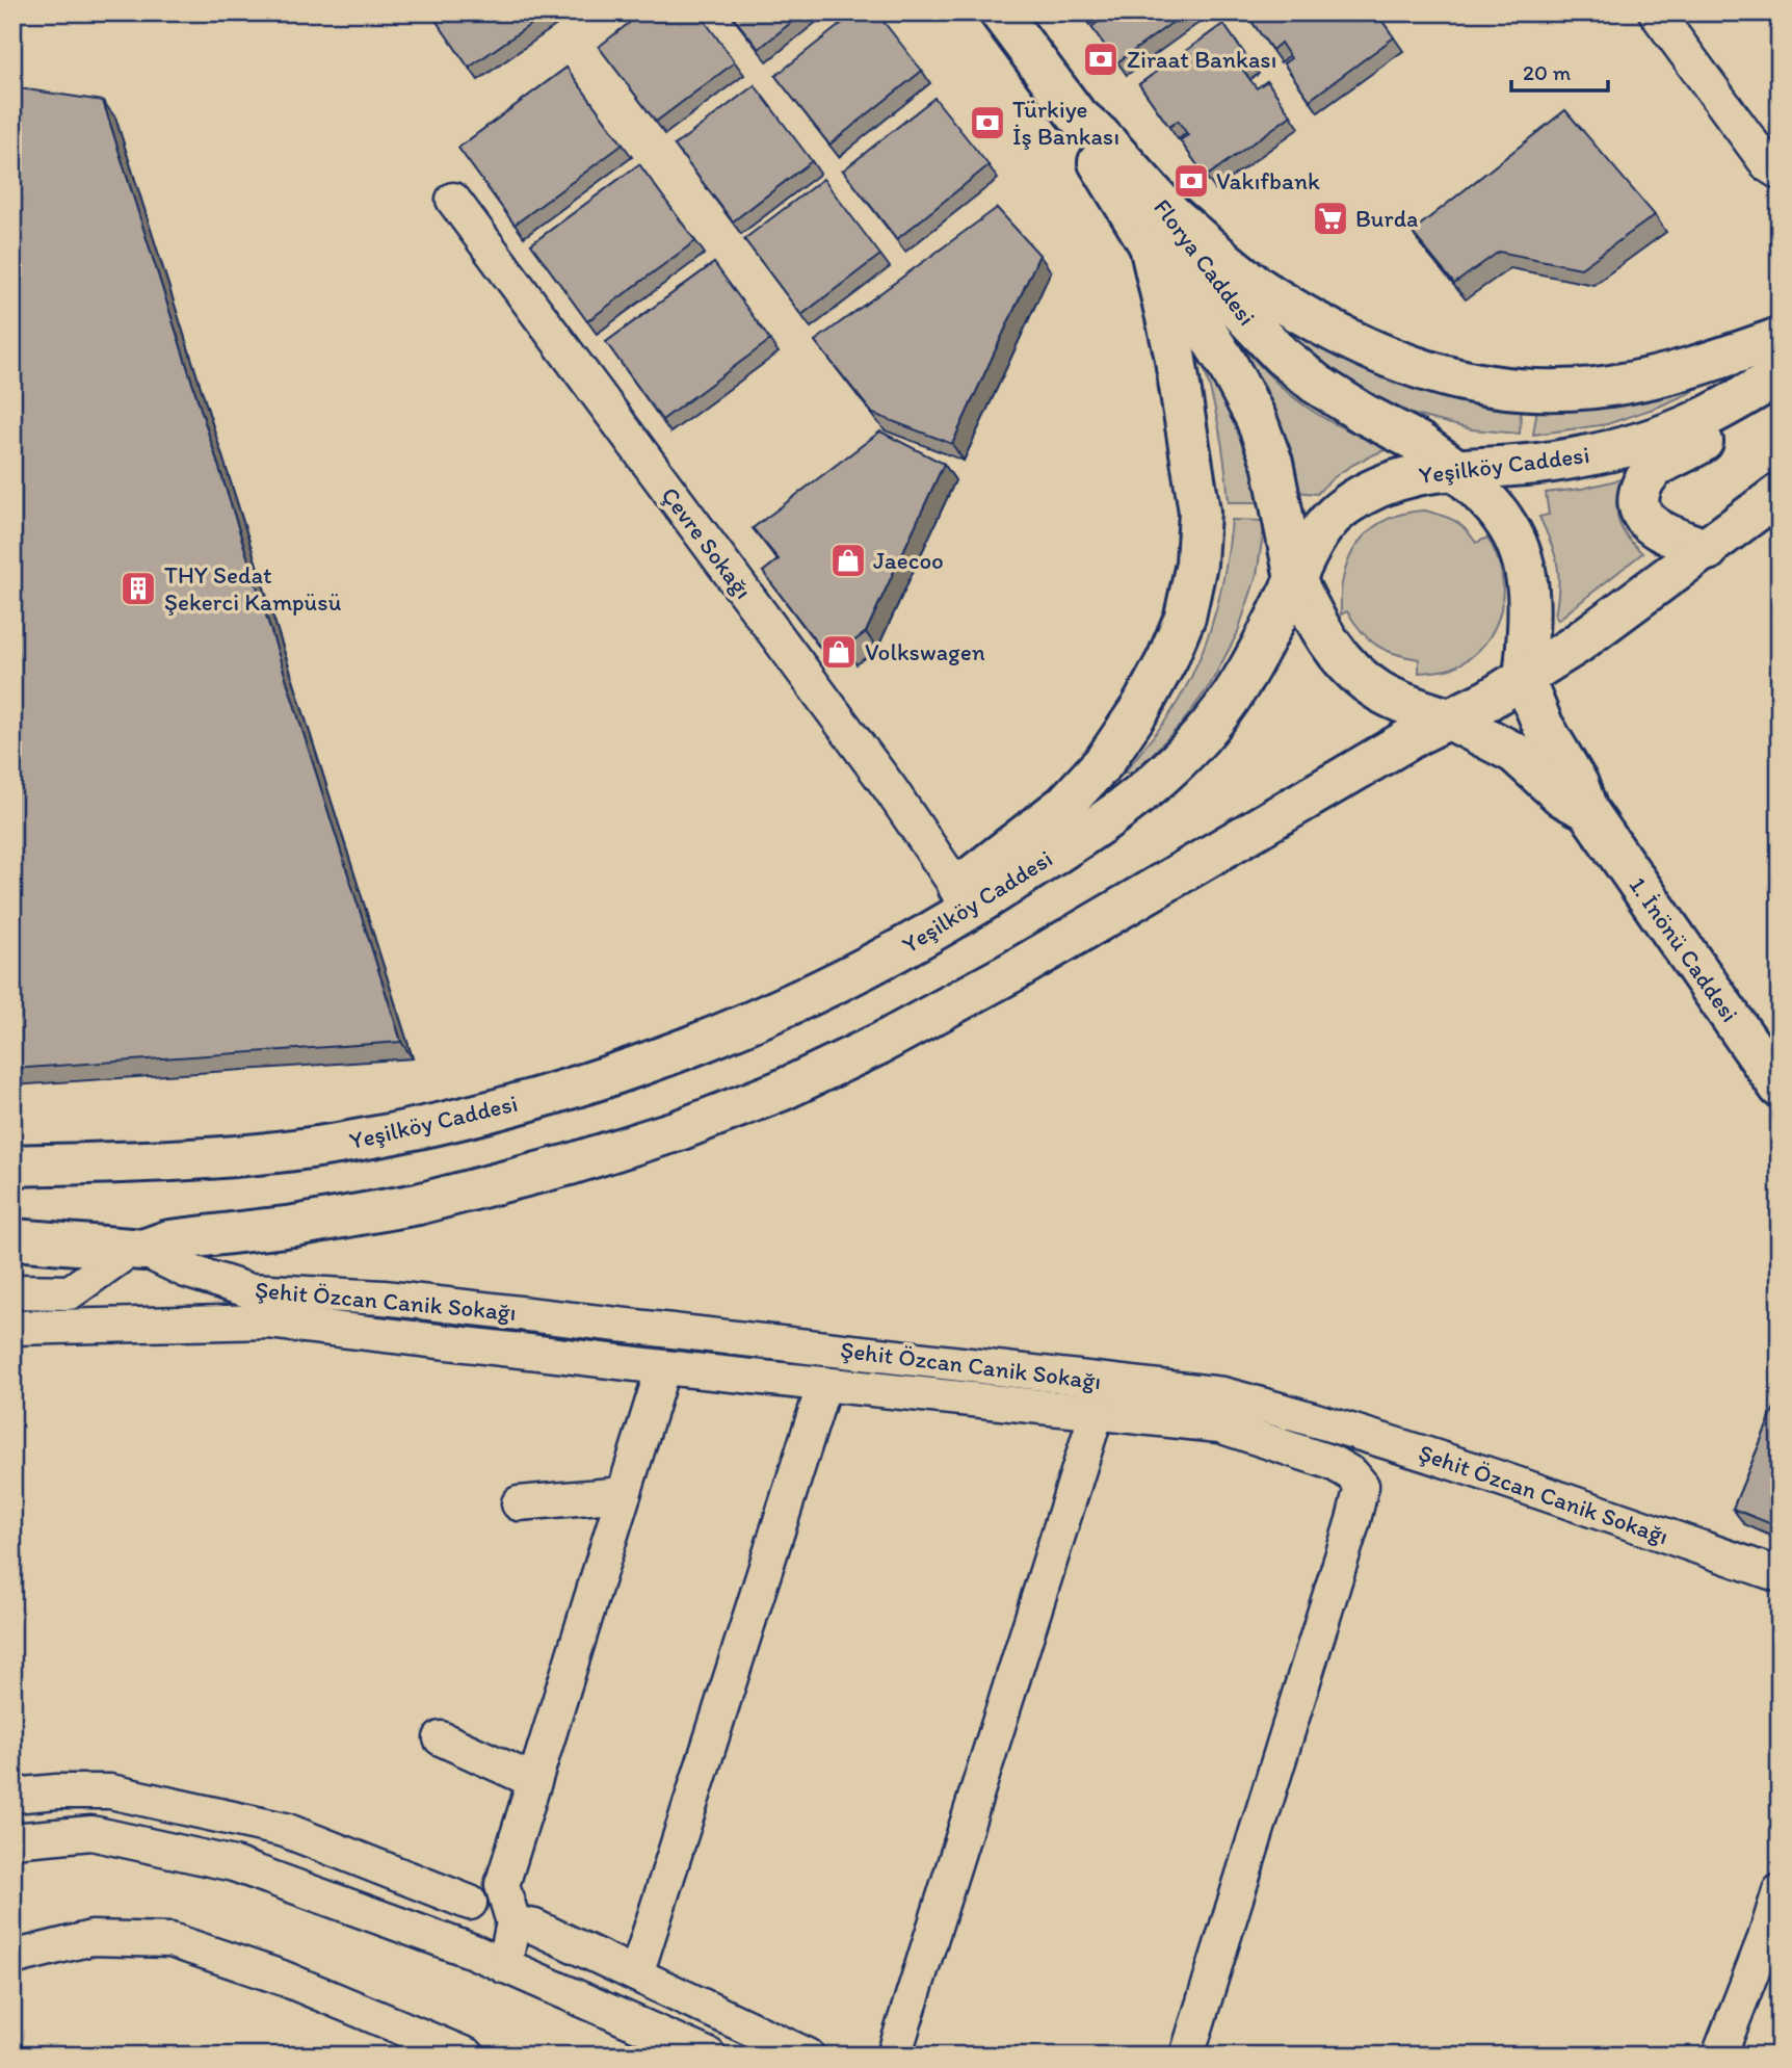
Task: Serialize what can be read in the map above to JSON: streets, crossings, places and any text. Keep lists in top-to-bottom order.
{
  "streets": {
    "main road": ["Florya Caddesi", "Yeşilköy Caddesi", "1. İnönü Caddesi"],
    "street": ["Çevre Sokağı", "Şehit Özcan Canik Sokağı"]
  },
  "crossings": [
    ["Florya Caddesi", "Yeşilköy Caddesi"]
  ],
  "places": {
    "bank": ["Ziraat Bankası", "Türkiye İş Bankası", "Vakıfbank"],
    "supermarket": ["Burda"],
    "shop": ["Jaecoo", "Volkswagen"],
    "building": ["THY Sedat Şekerci Kampüsü"]
  },
  "scale_bar": "20 m"
}
